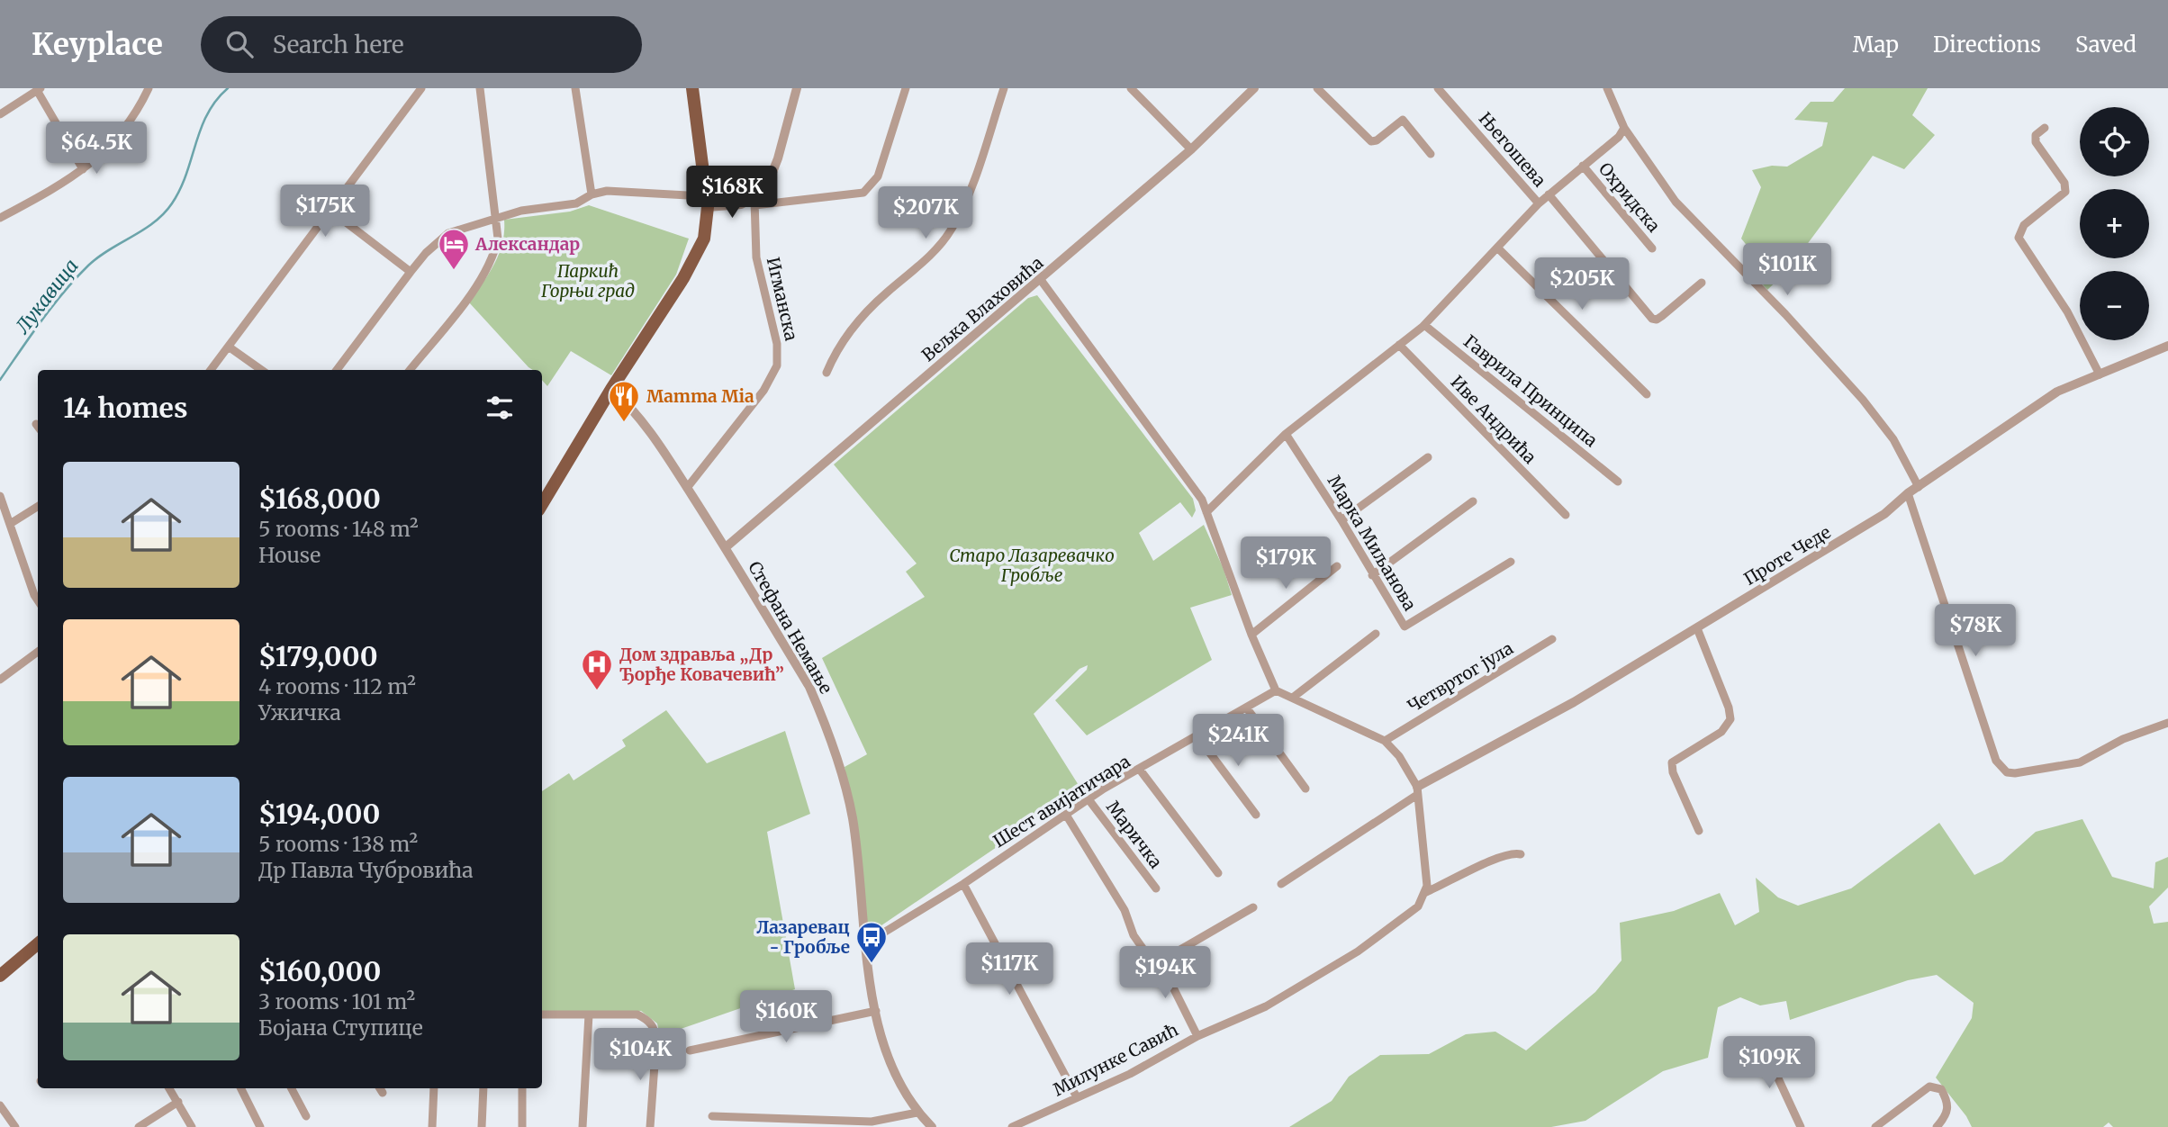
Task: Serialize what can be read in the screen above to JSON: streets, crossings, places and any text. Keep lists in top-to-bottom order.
{
  "streets": {
    "street": [
      "Његошева",
      "Охридска",
      "Игманска",
      "Вељка Влаховића",
      "Гаврила Принципа",
      "Иве Андрића",
      "Марка Миљанова",
      "Проте Чеде",
      "Стефана Немање",
      "Четвртог јула",
      "Шест авијатичара",
      "Маричка",
      "Милунке Савић"
    ]
  },
  "crossings": [
    ["Игманска", "Стефана Немање"],
    ["Вељка Влаховића", "Стефана Немање"],
    ["Стефана Немање", "Шест авијатичара"],
    ["Шест авијатичара", "Маричка"]
  ],
  "water": ["Лукавица"],
  "parks": ["Паркић Горњи град", "Старо Лазаревачко Гробље"],
  "places": {
    "hotel": ["Александар"],
    "restaurant": ["Mamma Mia"],
    "hospital": ["Дом здравља „Др Ђорђе Ковачевић”"],
    "bus stop": ["Лазаревац - Гробље"]
  },
  "page": {
    "header": "Keyplace",
    "search": "Search here",
    "nav": ["Map", "Directions", "Saved"],
    "map_buttons": ["+", "−"],
    "price": [
      "$64.5K",
      "$168K",
      "$175K",
      "$207K",
      "$101K",
      "$205K",
      "$179K",
      "$78K",
      "$241K",
      "$117K",
      "$194K",
      "$160K",
      "$104K",
      "$109K"
    ],
    "heading": "14 homes",
    "list": [
      {
        "name": "$168,000",
        "note": "5 rooms · 148 m² · House"
      },
      {
        "name": "$179,000",
        "note": "4 rooms · 112 m² · Ужичка"
      },
      {
        "name": "$194,000",
        "note": "5 rooms · 138 m² · Др Павла Чубровића"
      },
      {
        "name": "$160,000",
        "note": "3 rooms · 101 m² · Бојана Ступице"
      }
    ]
  }
}
